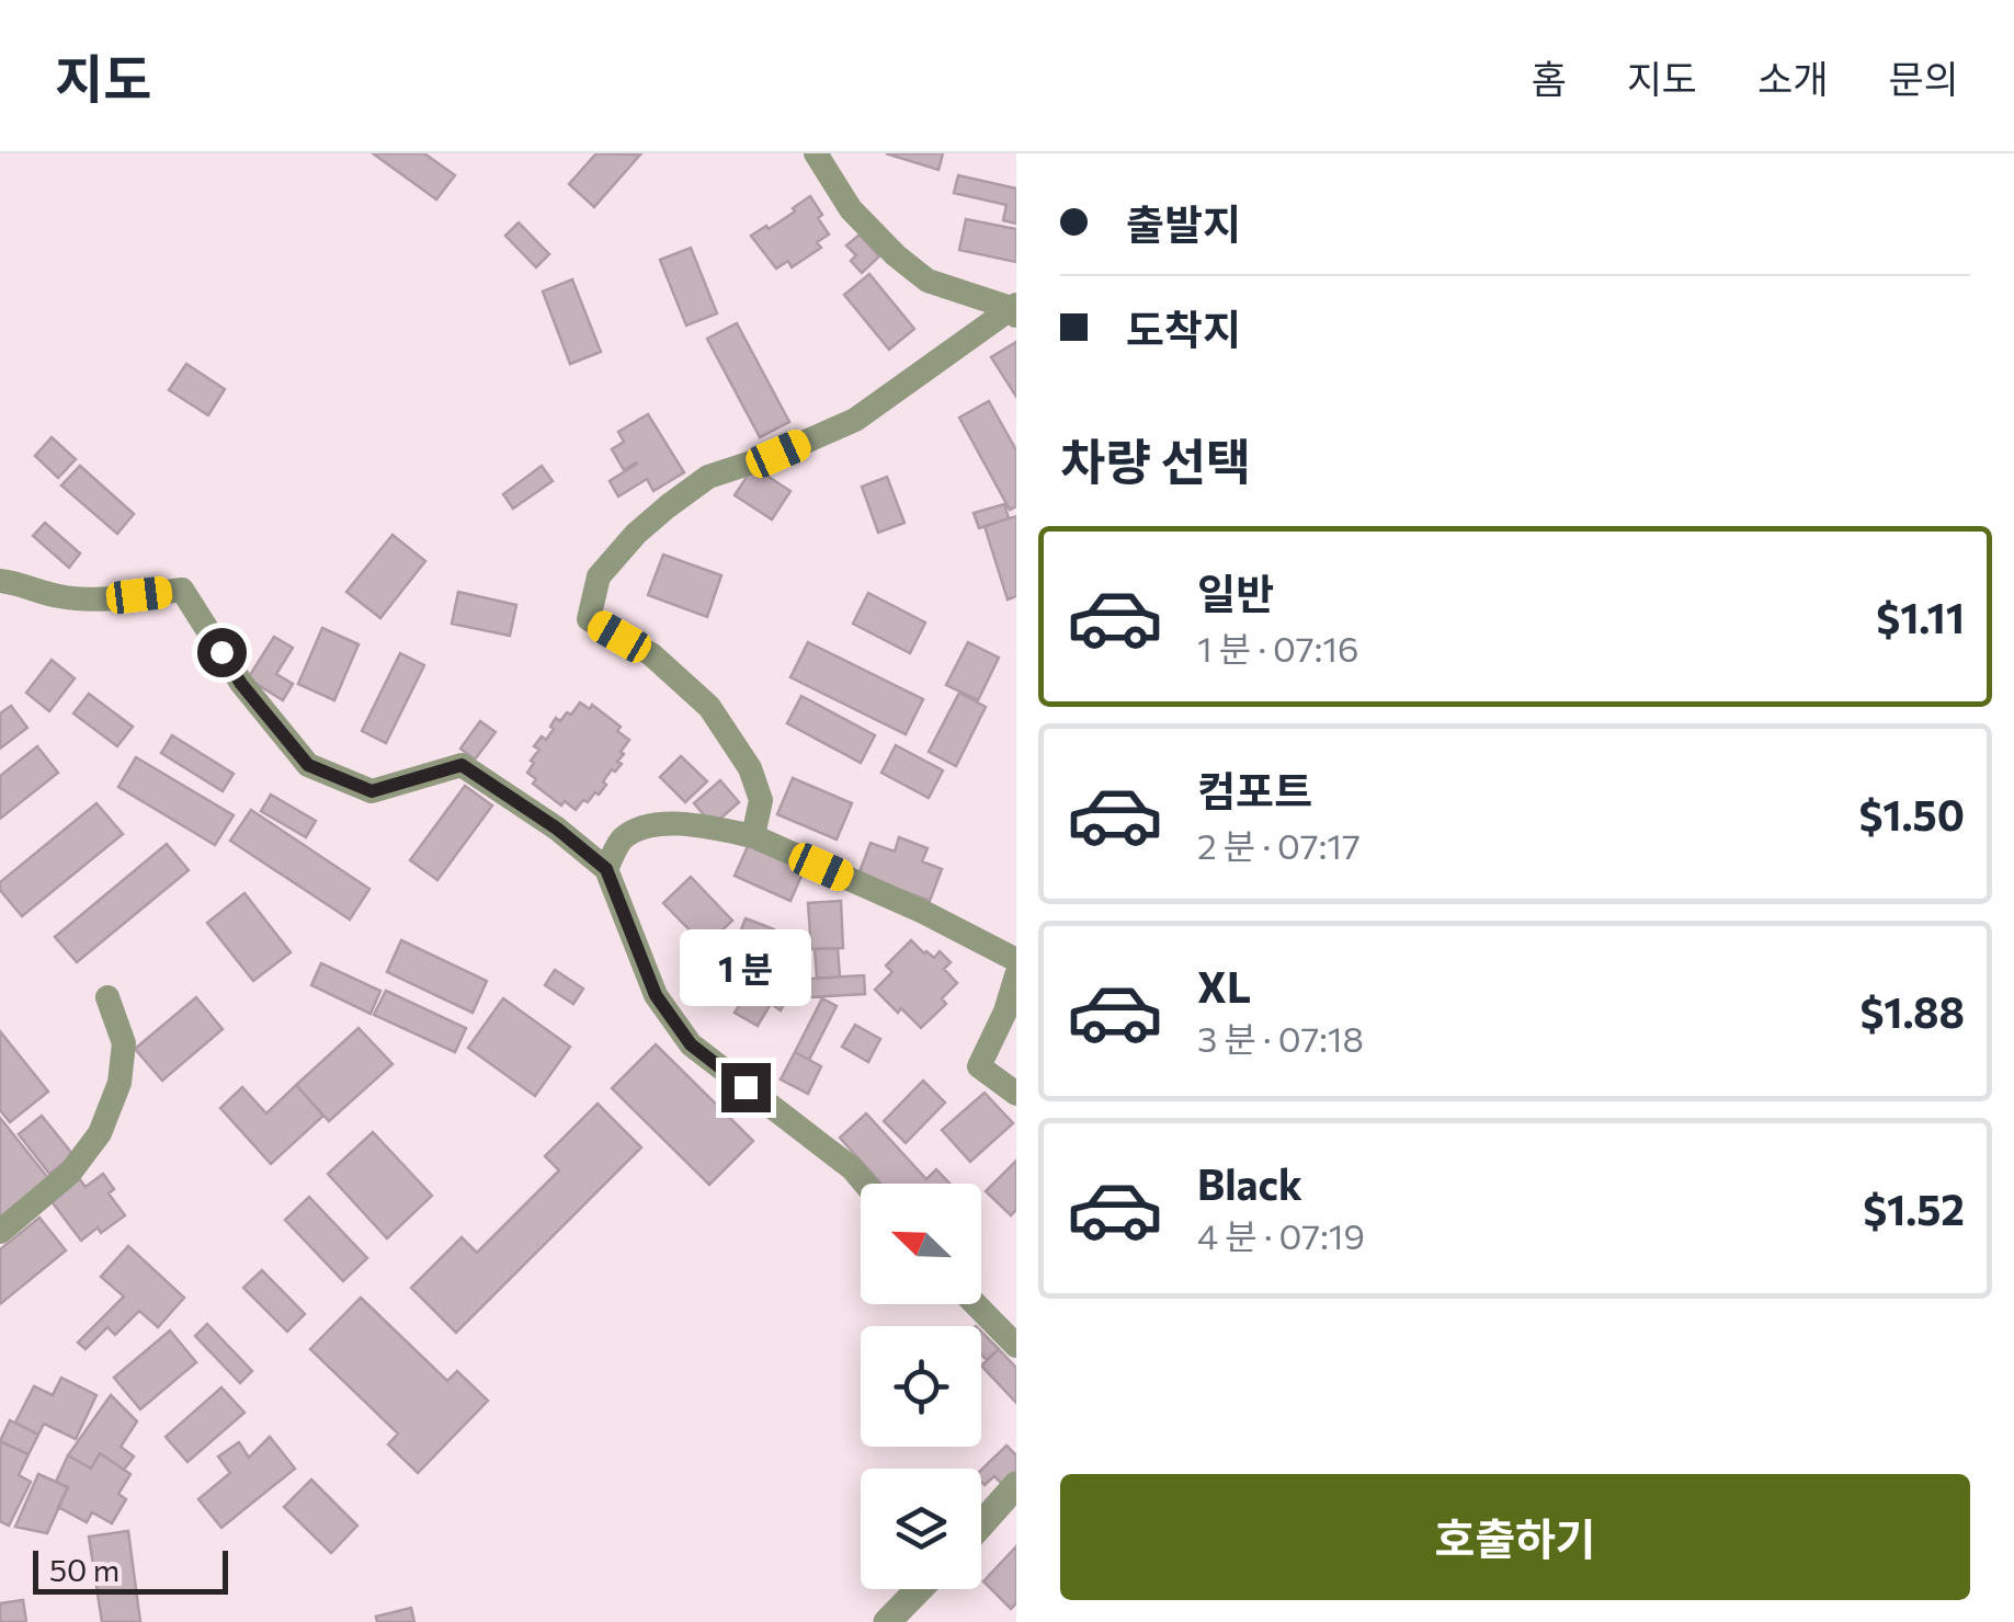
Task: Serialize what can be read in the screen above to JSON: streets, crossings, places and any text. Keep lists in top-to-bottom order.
{
  "scale_bar": "50 m",
  "north": "top left",
  "page": {
    "header": "지도",
    "nav": [
      "홈",
      "지도",
      "소개",
      "문의"
    ],
    "banner": ["출발지", "도착지"],
    "heading": "차량 선택",
    "list": [
      {
        "name": "일반",
        "note": "1 분 · 07:16",
        "value": "$1.11"
      },
      {
        "name": "컴포트",
        "note": "2 분 · 07:17",
        "value": "$1.50"
      },
      {
        "name": "XL",
        "note": "3 분 · 07:18",
        "value": "$1.88"
      },
      {
        "name": "Black",
        "note": "4 분 · 07:19",
        "value": "$1.52"
      }
    ],
    "bubble": "1 분",
    "buttons": "호출하기",
    "scale": "50 m"
  }
}
